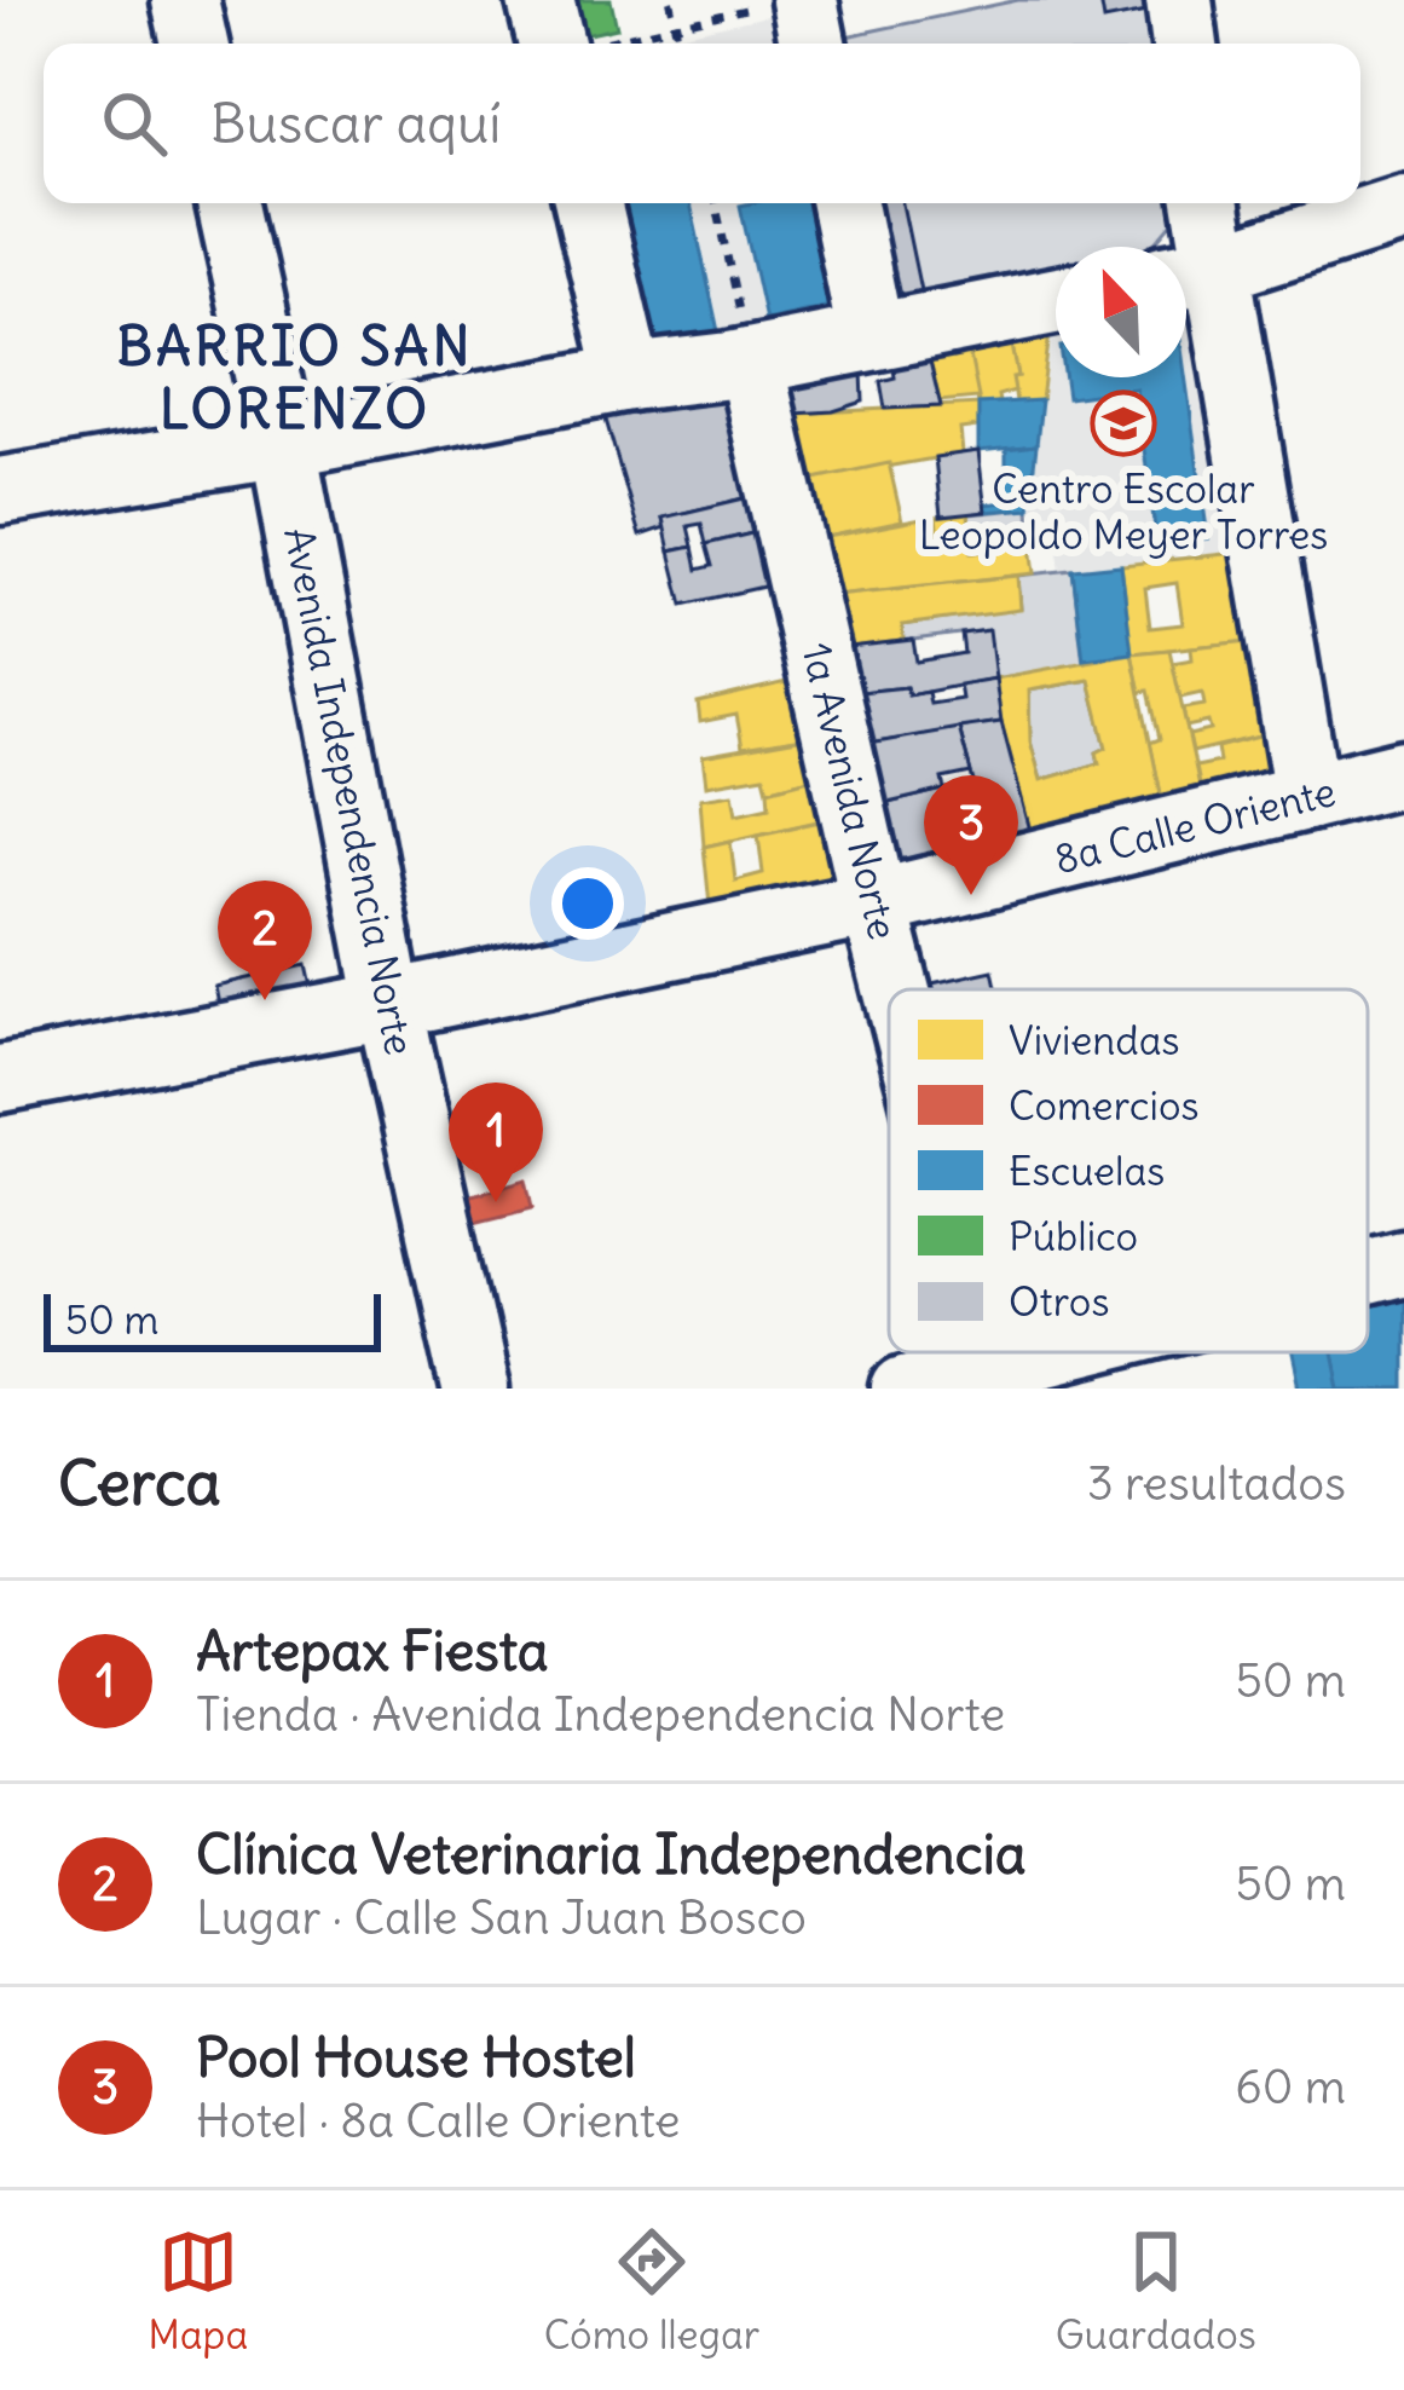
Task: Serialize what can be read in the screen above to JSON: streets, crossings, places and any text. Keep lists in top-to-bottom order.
{
  "streets": {
    "street": ["Avenida Independencia Norte", "1a Avenida Norte", "8a Calle Oriente"]
  },
  "crossings": [
    ["Avenida Independencia Norte", "8a Calle Oriente"],
    ["1a Avenida Norte", "8a Calle Oriente"]
  ],
  "districts": ["BARRIO SAN LORENZO"],
  "places": {
    "school or university": ["Centro Escolar Leopoldo Meyer Torres"]
  },
  "legend": [
    "Viviendas",
    "Comercios",
    "Escuelas",
    "Público",
    "Otros"
  ],
  "scale_bar": "50 m",
  "north": "top left",
  "page": {
    "search": "Buscar aquí",
    "pins": ["3", "2", "1"],
    "scale": "50 m",
    "heading": ["Cerca", "3 resultados"],
    "list": [
      {
        "mark": "1",
        "name": "Artepax Fiesta",
        "note": "Tienda · Avenida Independencia Norte",
        "value": "50 m"
      },
      {
        "mark": "2",
        "name": "Clínica Veterinaria Independencia",
        "note": "Lugar · Calle San Juan Bosco",
        "value": "50 m"
      },
      {
        "mark": "3",
        "name": "Pool House Hostel",
        "note": "Hotel · 8a Calle Oriente",
        "value": "60 m"
      }
    ],
    "nav": ["Mapa", "Cómo llegar", "Guardados"]
  }
}
